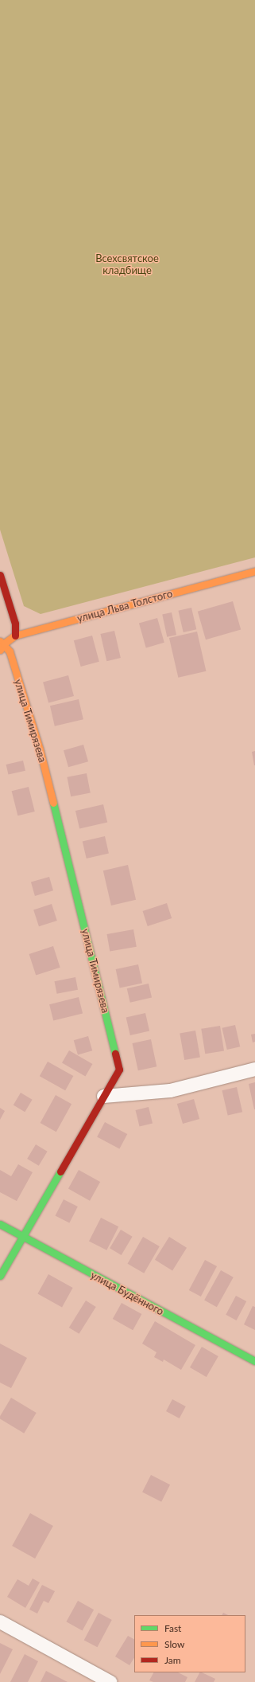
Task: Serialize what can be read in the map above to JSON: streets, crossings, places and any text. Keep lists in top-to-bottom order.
{
  "streets": {
    "street": ["улица Льва Толстого", "улица Тимирязева", "улица Будённого"]
  },
  "crossings": [
    ["улица Льва Толстого", "улица Тимирязева"],
    ["улица Тимирязева", "улица Будённого"]
  ],
  "parks": ["Всехсвятское кладбище"],
  "legend": ["Fast", "Slow", "Jam"]
}
